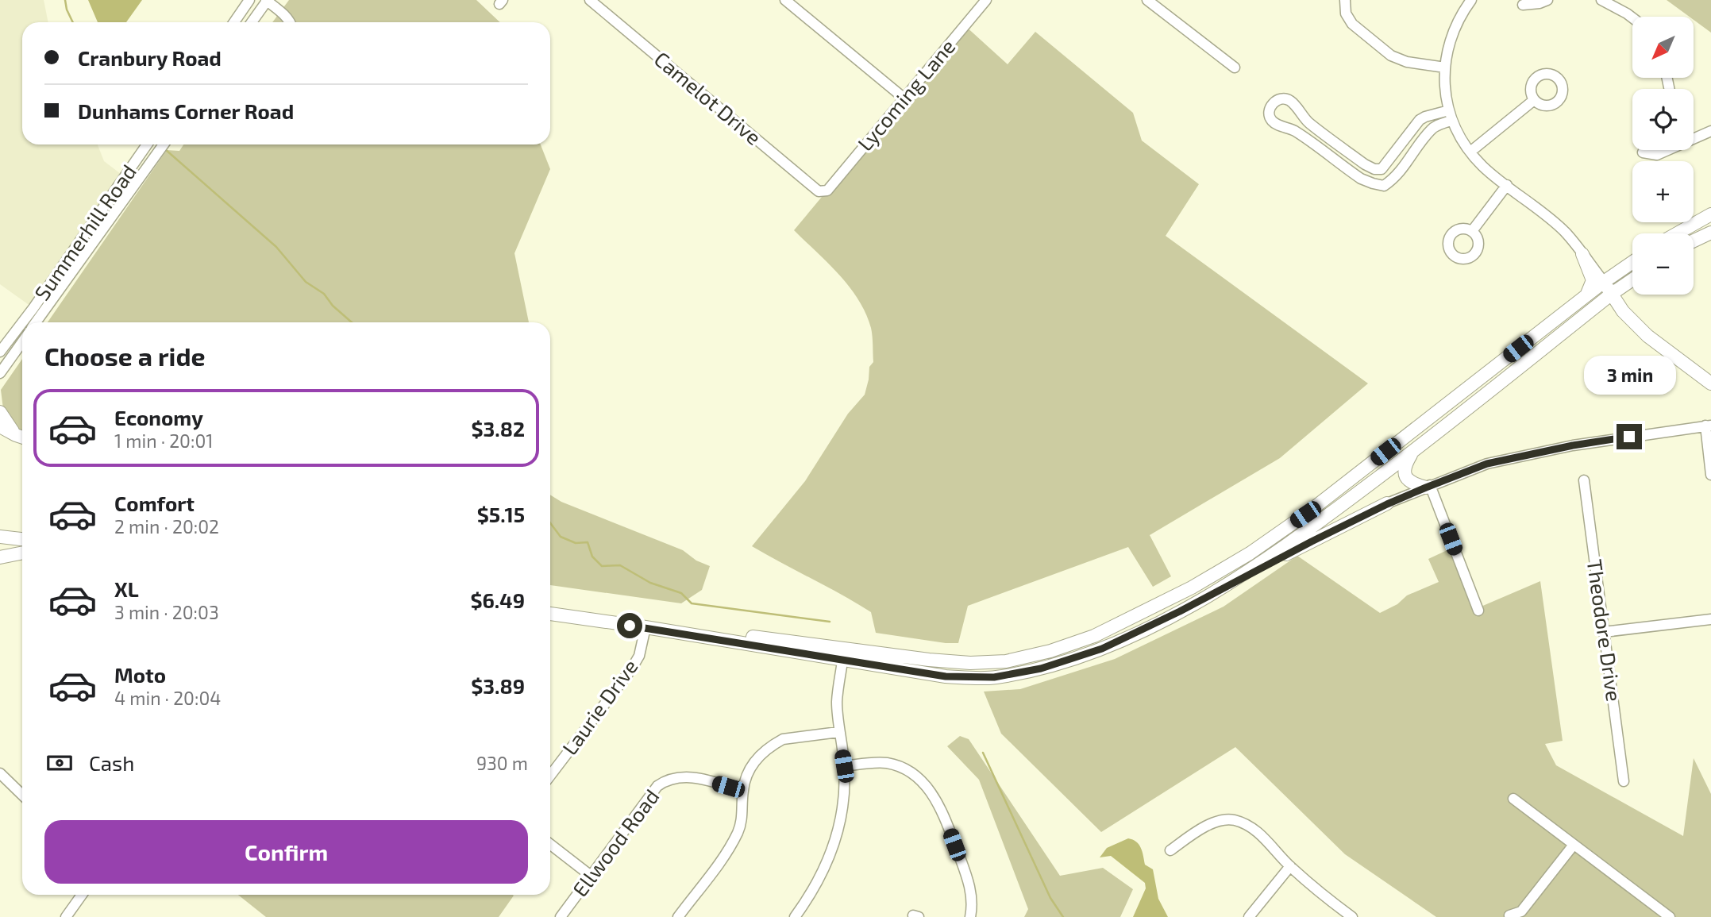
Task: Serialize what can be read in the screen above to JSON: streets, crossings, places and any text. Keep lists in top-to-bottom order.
{
  "streets": {
    "street": [
      "Lycoming Lane",
      "Camelot Drive",
      "Summerhill Road",
      "Theodore Drive",
      "Laurie Drive",
      "Ellwood Road"
    ]
  },
  "crossings": [
    ["Lycoming Lane", "Camelot Drive"]
  ],
  "north": "bottom left",
  "page": {
    "map_buttons": ["+", "−"],
    "banner": ["Cranbury Road", "Dunhams Corner Road"],
    "heading": "Choose a ride",
    "bubble": "3 min",
    "list": [
      {
        "name": "Economy",
        "note": "1 min · 20:01",
        "value": "$3.82"
      },
      {
        "name": "Comfort",
        "note": "2 min · 20:02",
        "value": "$5.15"
      },
      {
        "name": "XL",
        "note": "3 min · 20:03",
        "value": "$6.49"
      },
      {
        "name": "Moto",
        "note": "4 min · 20:04",
        "value": "$3.89"
      }
    ],
    "pay": ["Cash", "930 m"],
    "buttons": "Confirm"
  }
}
